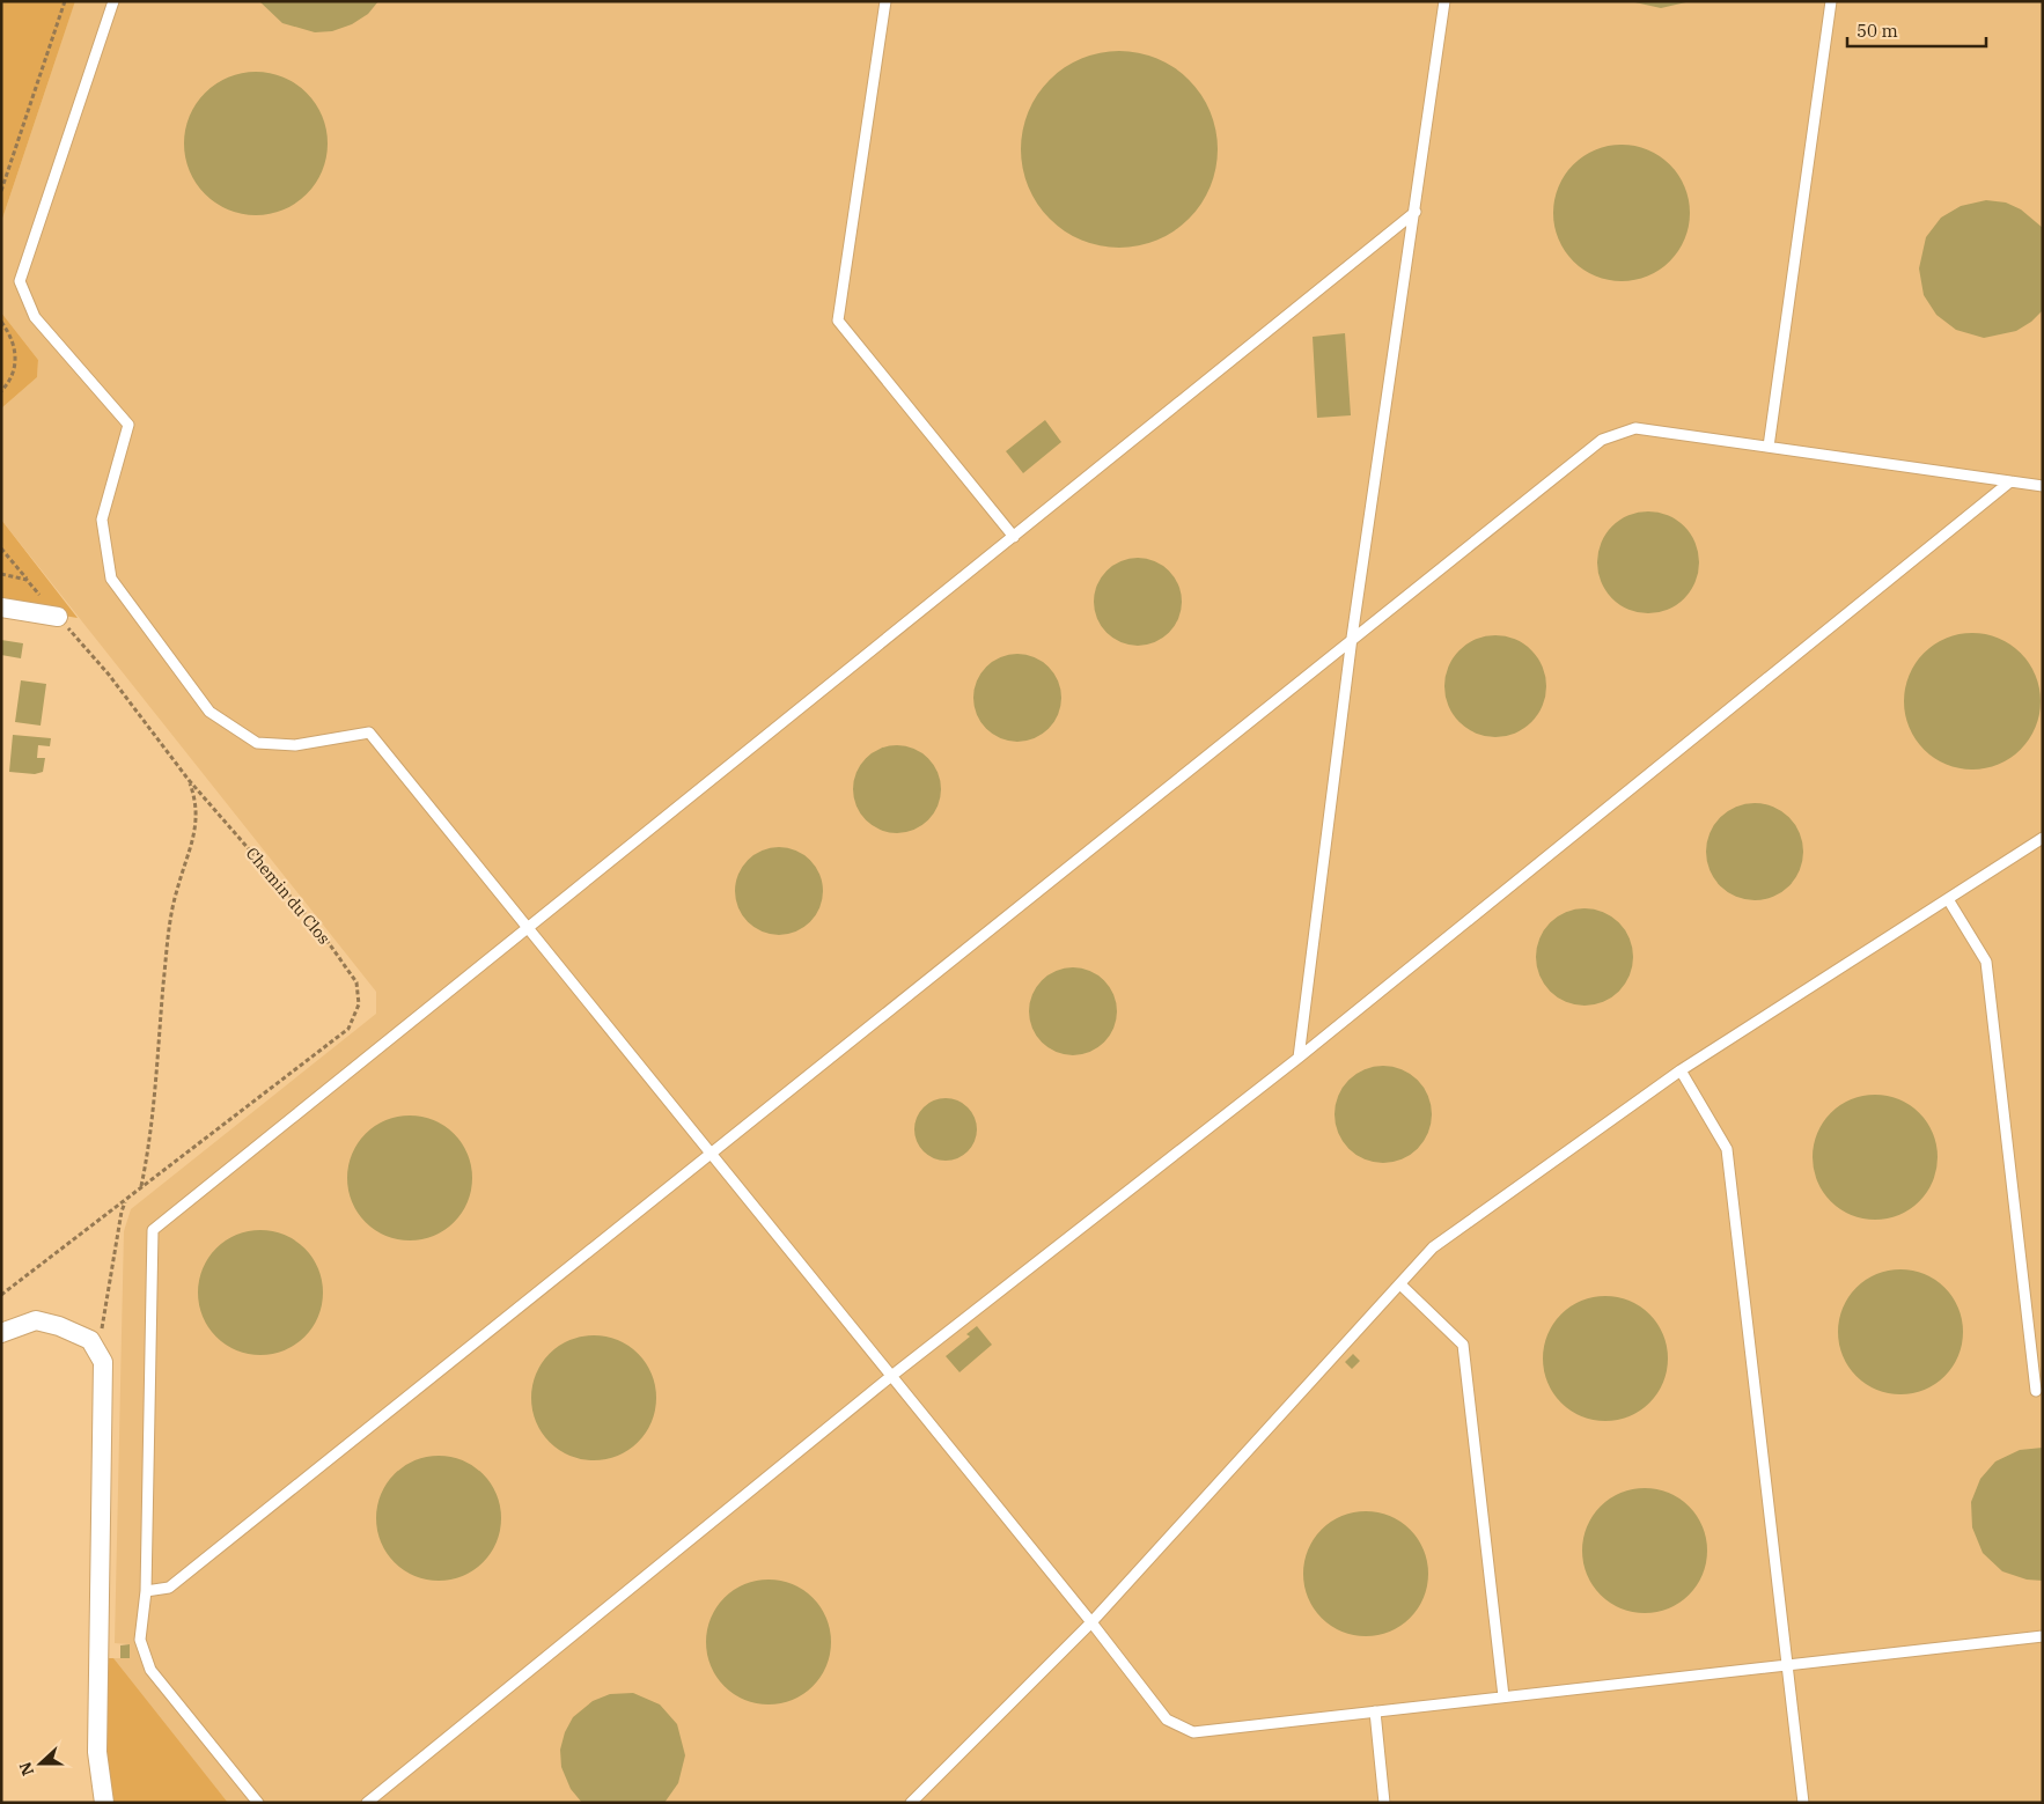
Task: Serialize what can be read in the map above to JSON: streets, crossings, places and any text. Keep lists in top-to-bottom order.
{
  "streets": {
    "path": ["Chemin du Clos"]
  },
  "scale_bar": "50 m",
  "north": "left"
}
